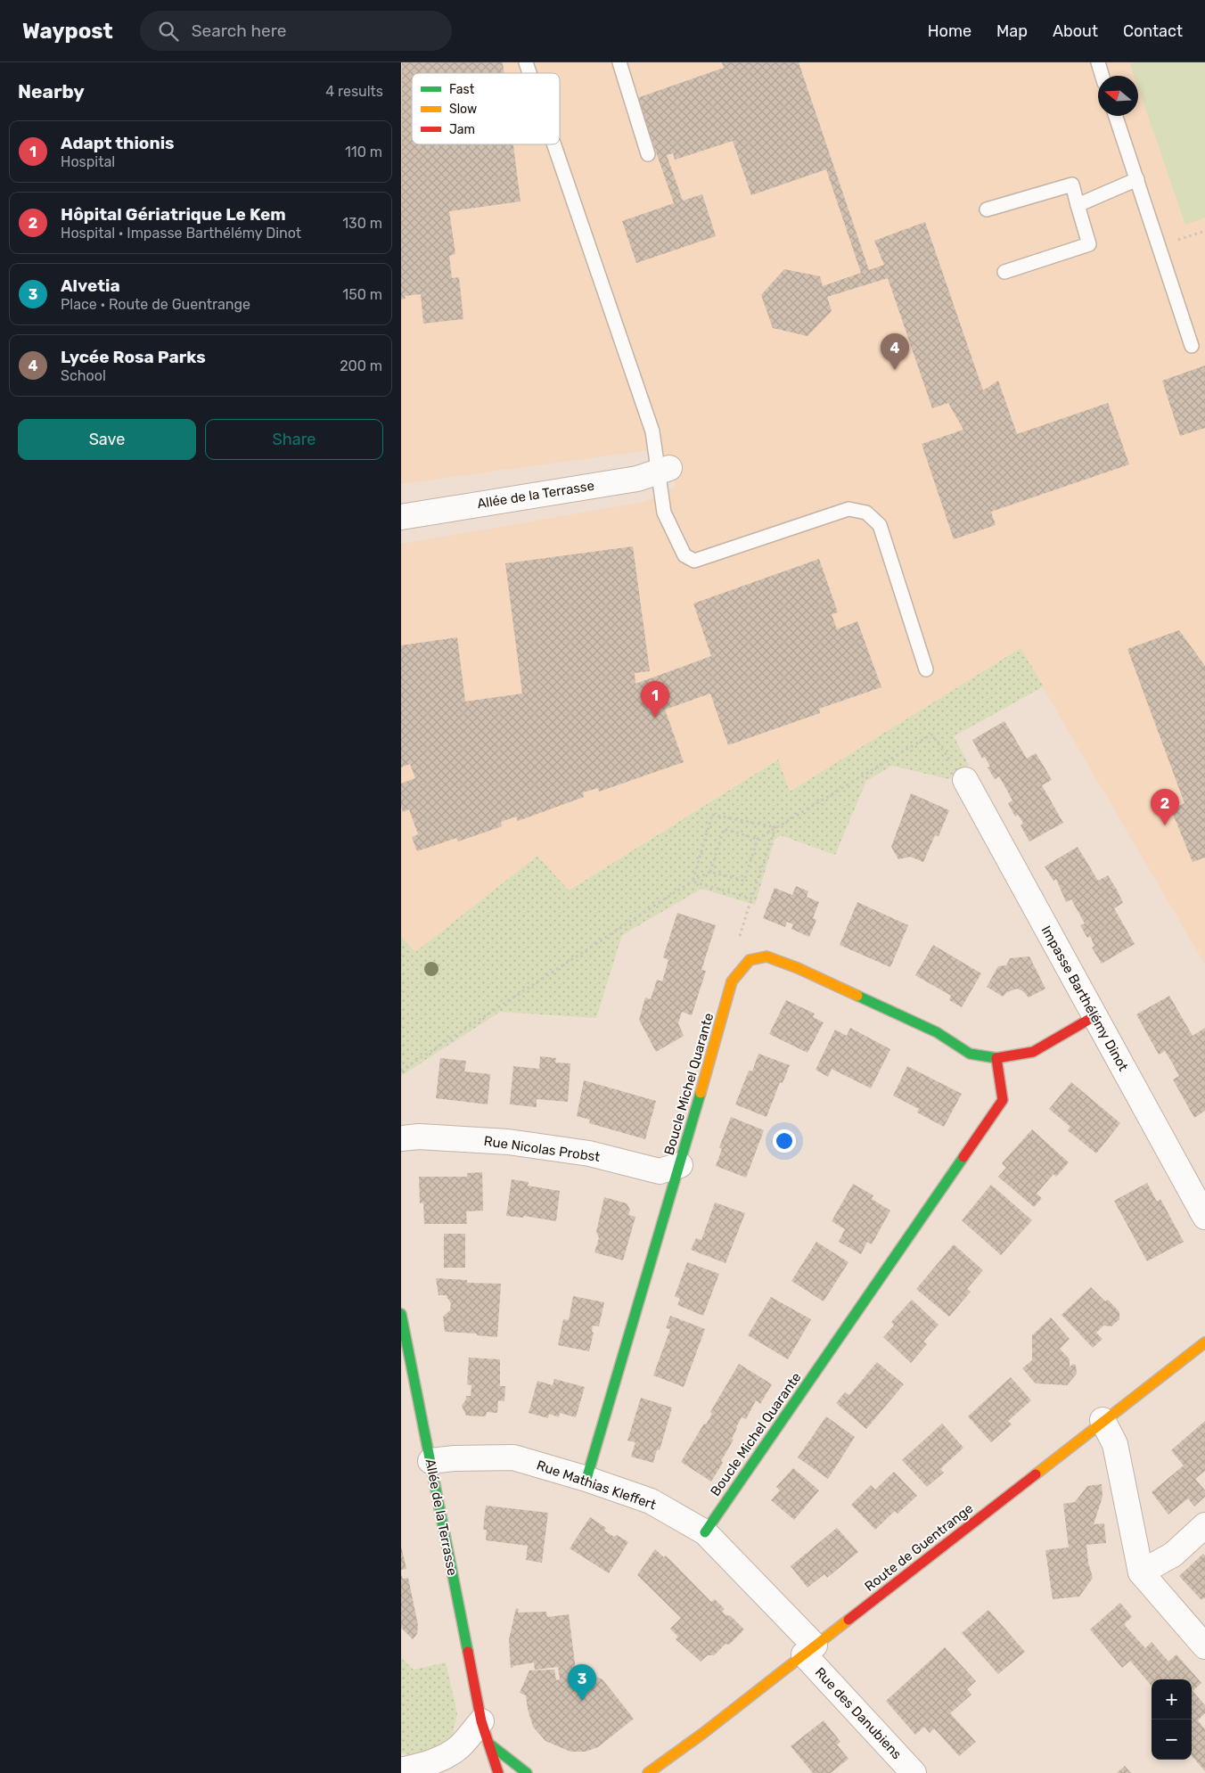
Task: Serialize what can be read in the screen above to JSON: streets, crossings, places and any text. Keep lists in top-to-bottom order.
{
  "streets": {
    "street": [
      "Allée de la Terrasse",
      "Impasse Barthélémy Dinot",
      "Boucle Michel Quarante",
      "Rue Nicolas Probst",
      "Rue Mathias Kleffert",
      "Route de Guentrange",
      "Rue des Danubiens"
    ]
  },
  "crossings": [
    ["Allée de la Terrasse", "Rue Mathias Kleffert"],
    ["Impasse Barthélémy Dinot", "Boucle Michel Quarante"],
    ["Boucle Michel Quarante", "Rue Nicolas Probst"],
    ["Boucle Michel Quarante", "Rue Mathias Kleffert"],
    ["Rue Mathias Kleffert", "Route de Guentrange"],
    ["Rue Mathias Kleffert", "Rue des Danubiens"],
    ["Route de Guentrange", "Rue des Danubiens"]
  ],
  "legend": ["Fast", "Slow", "Jam"],
  "north": "left",
  "page": {
    "header": "Waypost",
    "search": "Search here",
    "nav": [
      "Home",
      "Map",
      "About",
      "Contact"
    ],
    "heading": ["Nearby", "4 results"],
    "list": [
      {
        "mark": "1",
        "name": "Adapt thionis",
        "note": "Hospital",
        "value": "110 m"
      },
      {
        "mark": "2",
        "name": "Hôpital Gériatrique Le Kem",
        "note": "Hospital · Impasse Barthélémy Dinot",
        "value": "130 m"
      },
      {
        "mark": "3",
        "name": "Alvetia",
        "note": "Place · Route de Guentrange",
        "value": "150 m"
      },
      {
        "mark": "4",
        "name": "Lycée Rosa Parks",
        "note": "School",
        "value": "200 m"
      }
    ],
    "pins": [
      "4",
      "1",
      "2",
      "3"
    ],
    "buttons": ["Save", "Share"],
    "map_buttons": ["+", "−"]
  }
}
